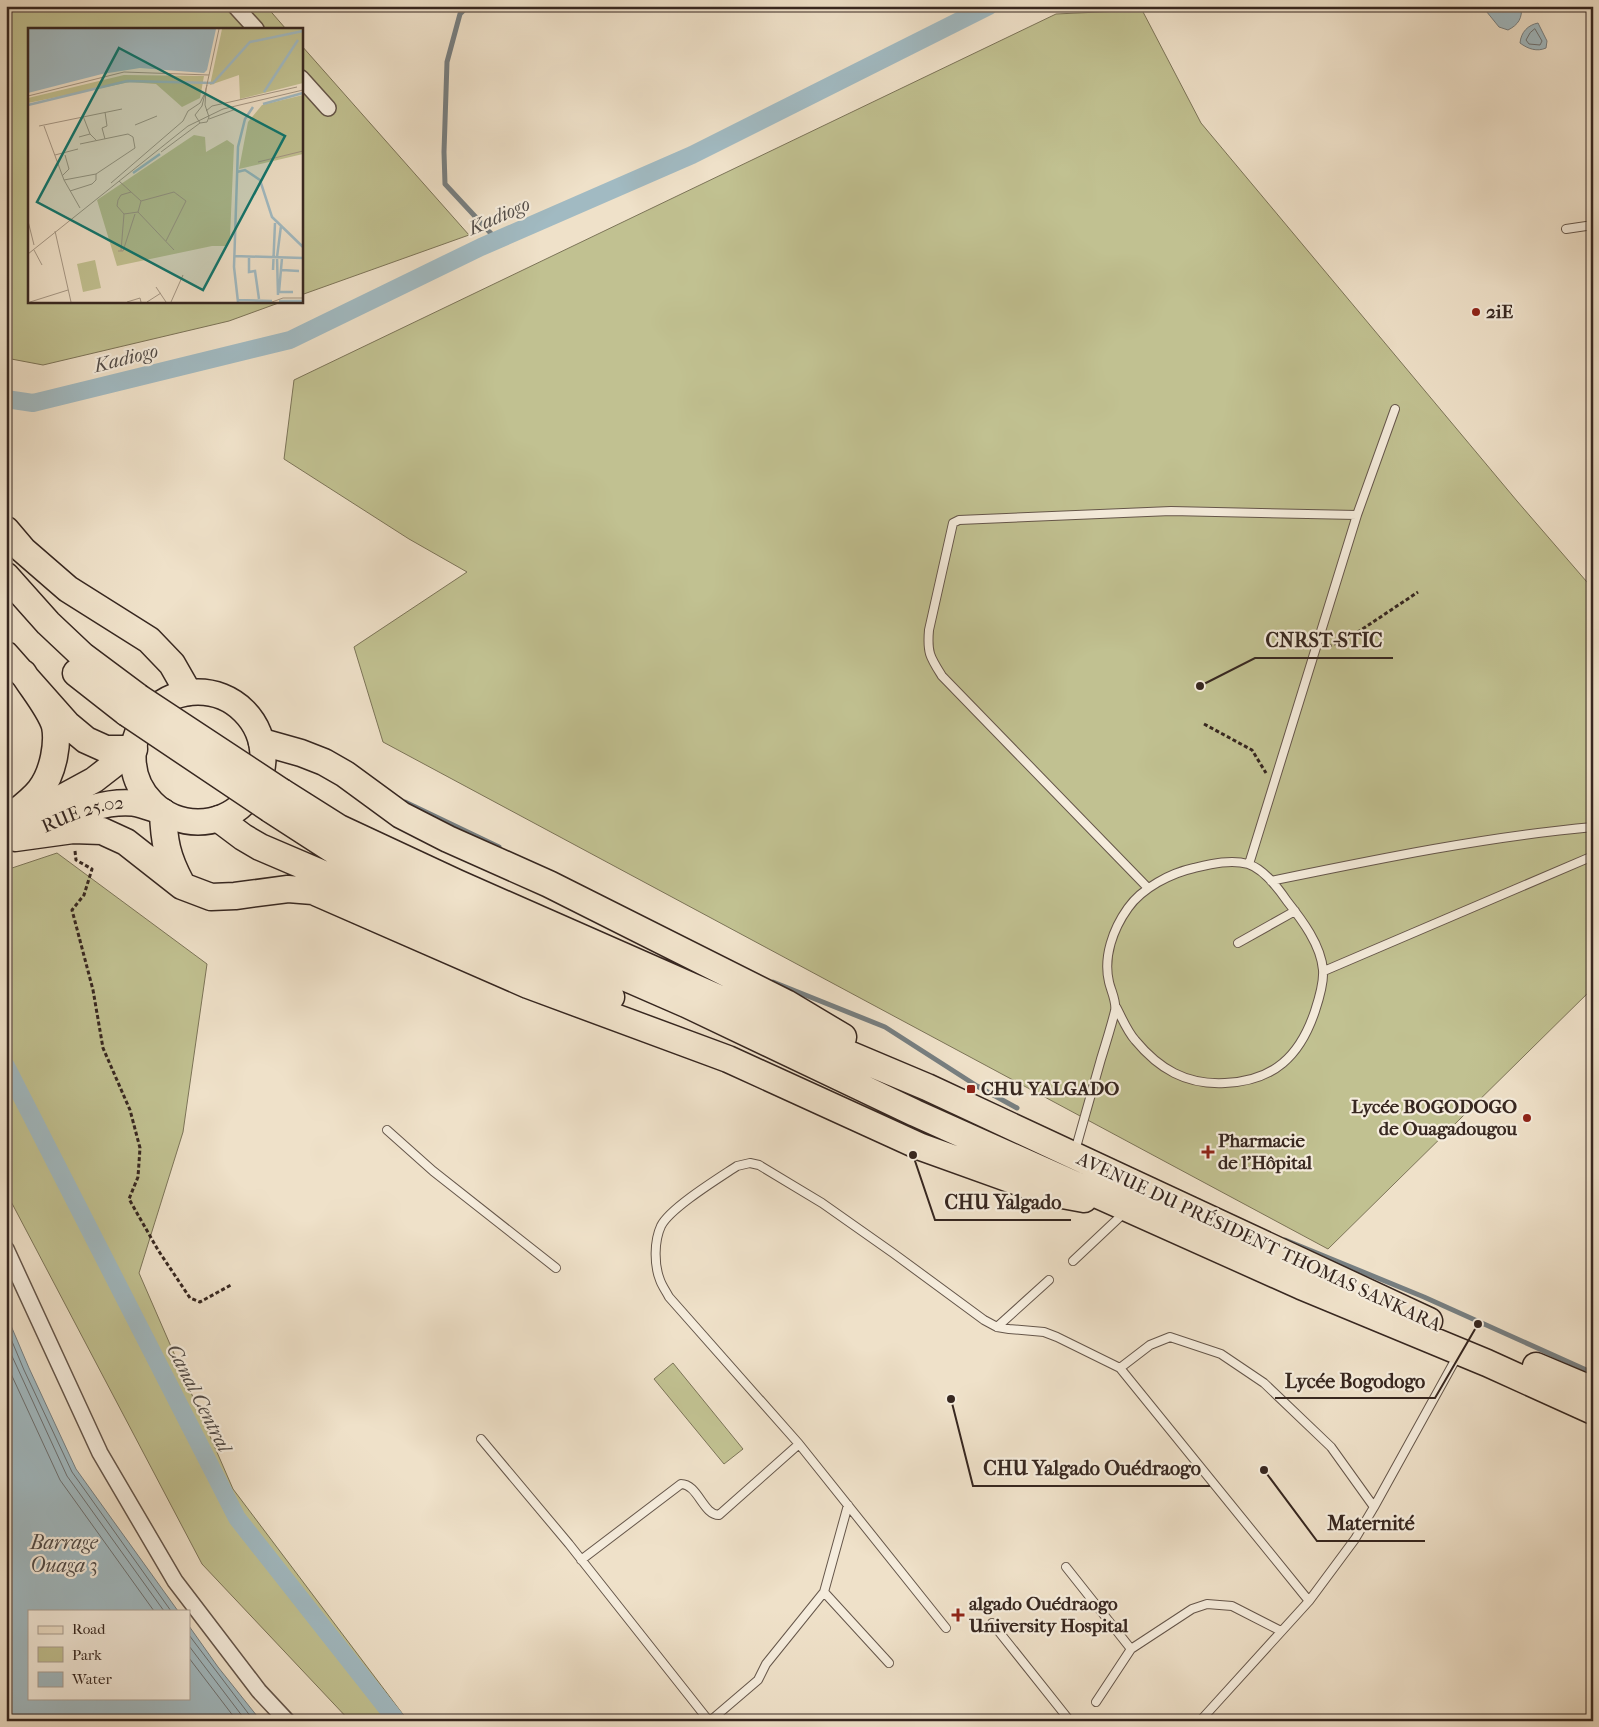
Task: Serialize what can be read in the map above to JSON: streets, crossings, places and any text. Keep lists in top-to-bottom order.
{
  "streets": {
    "highway": ["AVENUE DU PRÉSIDENT THOMAS SANKARA"],
    "main road": ["RUE 25.02"]
  },
  "water": ["Kadiogo", "Canal Central", "Barrage Ouaga 3"],
  "places": {
    "other": [
      "2iE",
      "CNRST-STIC",
      "Lycée BOGODOGO de Ouagadougou",
      "CHU Yalgado",
      "Lycée Bogodogo",
      "CHU Yalgado Ouédraogo",
      "Maternité"
    ],
    "transit": ["CHU YALGADO"],
    "health": ["Pharmacie de l'Hôpital", "algado Ouédraogo University Hospital"]
  },
  "legend": ["Road", "Park", "Water"]
}
